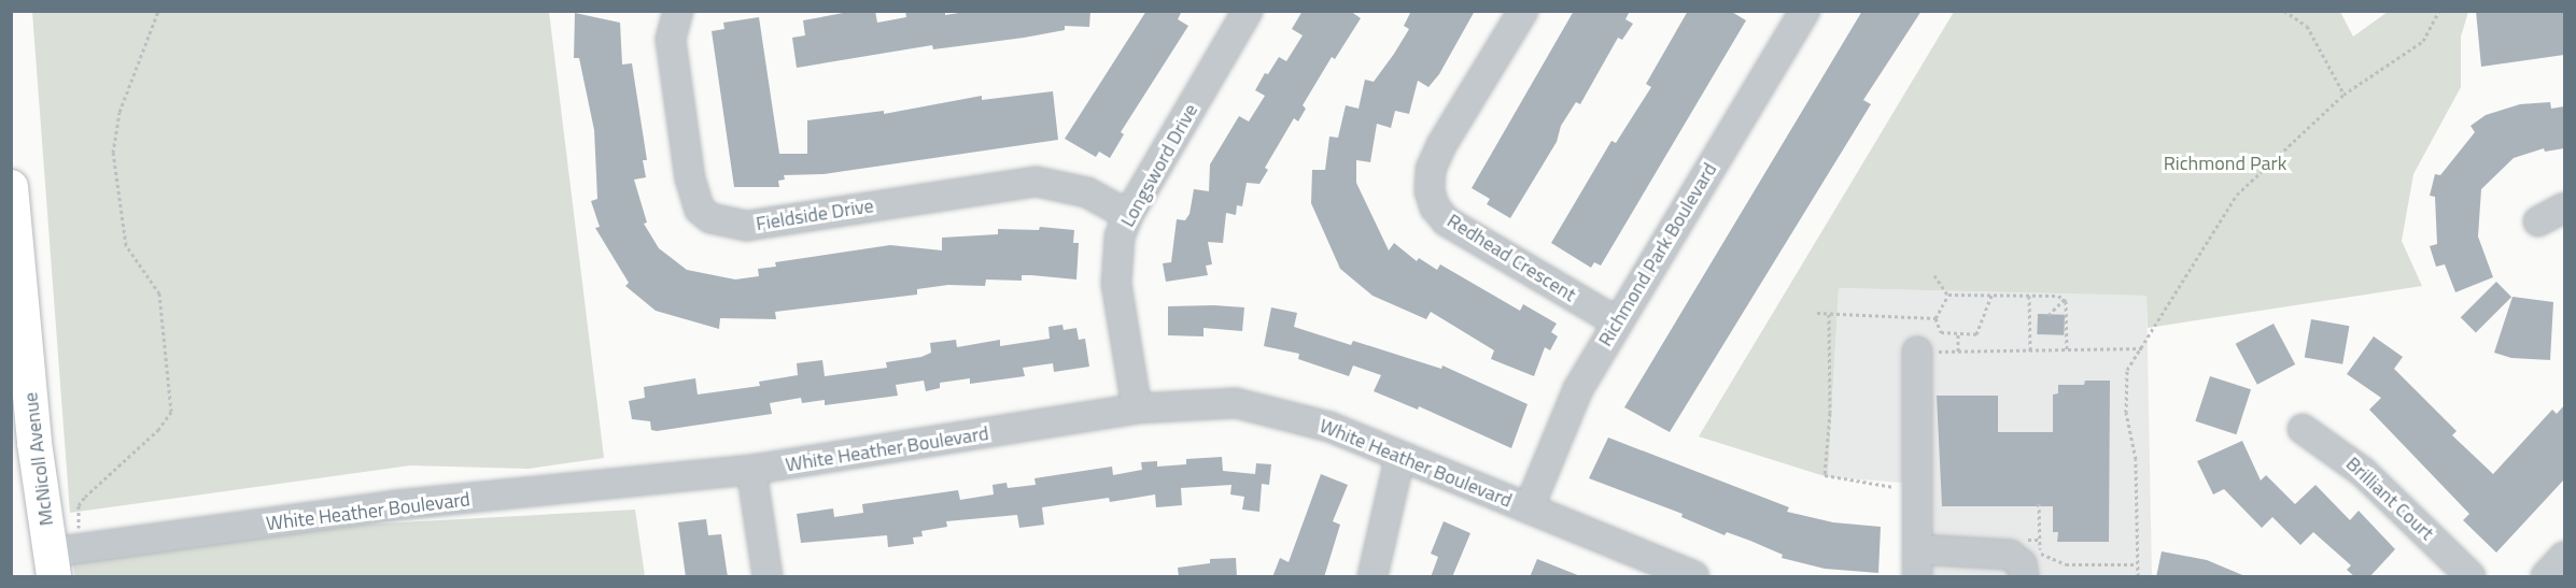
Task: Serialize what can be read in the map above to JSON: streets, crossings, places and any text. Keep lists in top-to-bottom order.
{
  "streets": {
    "main road": ["McNicoll Avenue"],
    "street": [
      "Longsword Drive",
      "Fieldside Drive",
      "Richmond Park Boulevard",
      "Redhead Crescent",
      "White Heather Boulevard",
      "Brilliant Court"
    ]
  },
  "crossings": [
    ["Longsword Drive", "Fieldside Drive"],
    ["Longsword Drive", "White Heather Boulevard"],
    ["Richmond Park Boulevard", "Redhead Crescent"],
    ["Richmond Park Boulevard", "White Heather Boulevard"],
    ["White Heather Boulevard", "McNicoll Avenue"]
  ],
  "parks": ["Richmond Park"]
}
